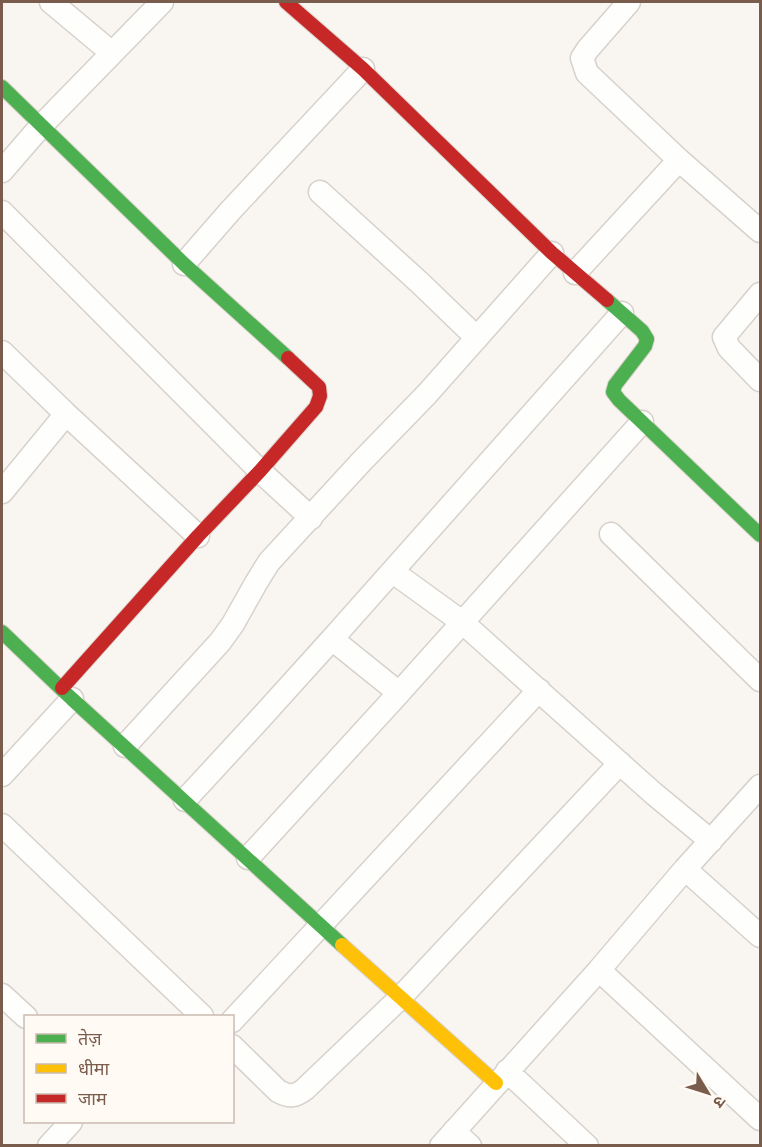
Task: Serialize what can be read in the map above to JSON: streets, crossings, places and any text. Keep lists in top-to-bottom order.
{
  "legend": ["तेज़", "धीमा", "जाम"],
  "north": "bottom right"
}
